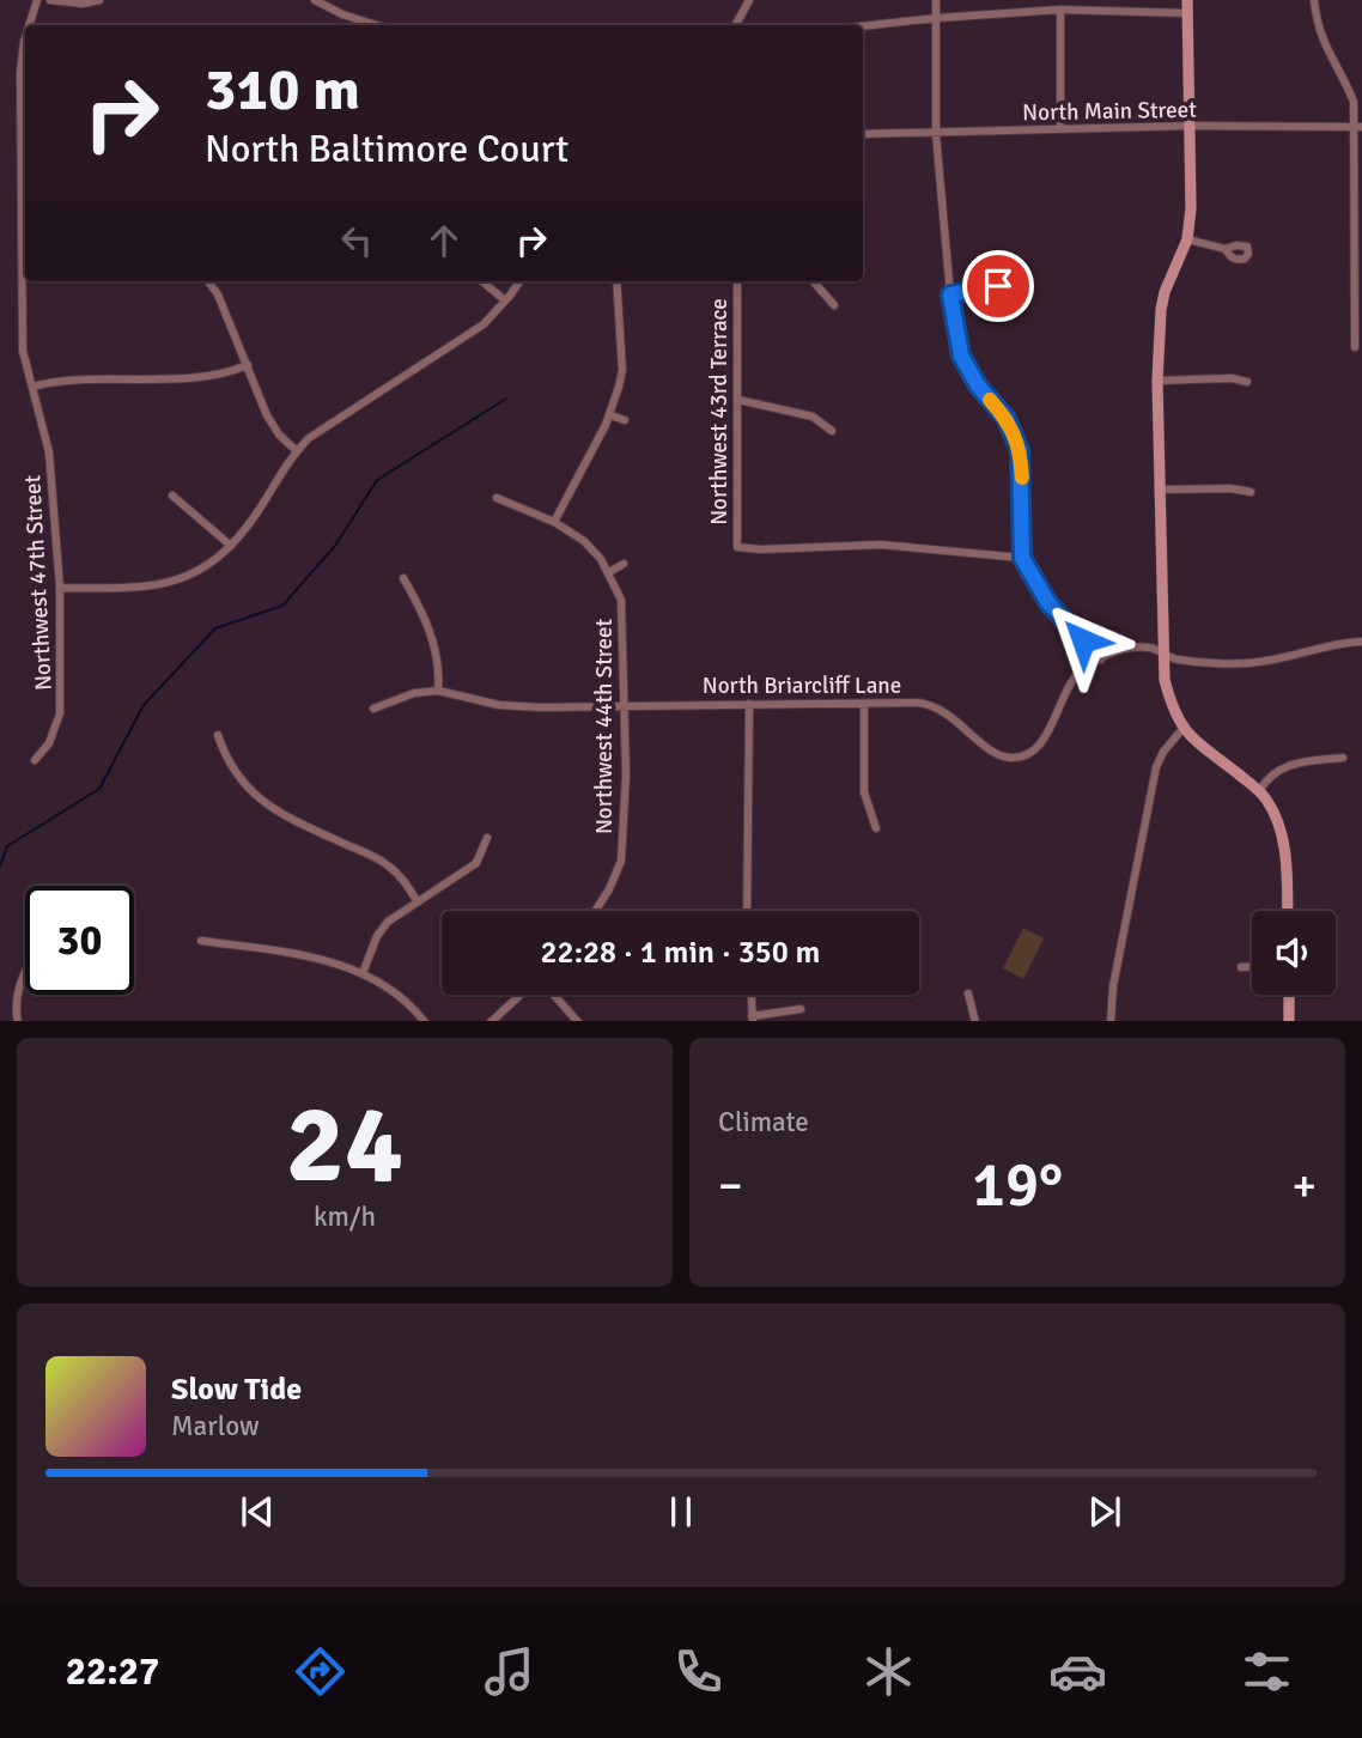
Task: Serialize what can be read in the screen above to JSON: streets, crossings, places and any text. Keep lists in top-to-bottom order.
{
  "streets": {
    "street": [
      "North Main Street",
      "Northwest 43rd Terrace",
      "Northwest 47th Street",
      "North Briarcliff Lane",
      "Northwest 44th Street"
    ]
  },
  "crossings": [
    ["North Briarcliff Lane", "Northwest 44th Street"]
  ],
  "page": {
    "turn": ["310 m", "North Baltimore Court"],
    "limit": "30",
    "trip": "22:28 · 1 min · 350 m",
    "tile": [
      ["24", "km/h"],
      "Climate"
    ],
    "heat": ["−", "19°", "+"],
    "song": ["Slow Tide", "Marlow"],
    "tabs": "22:27"
  }
}
